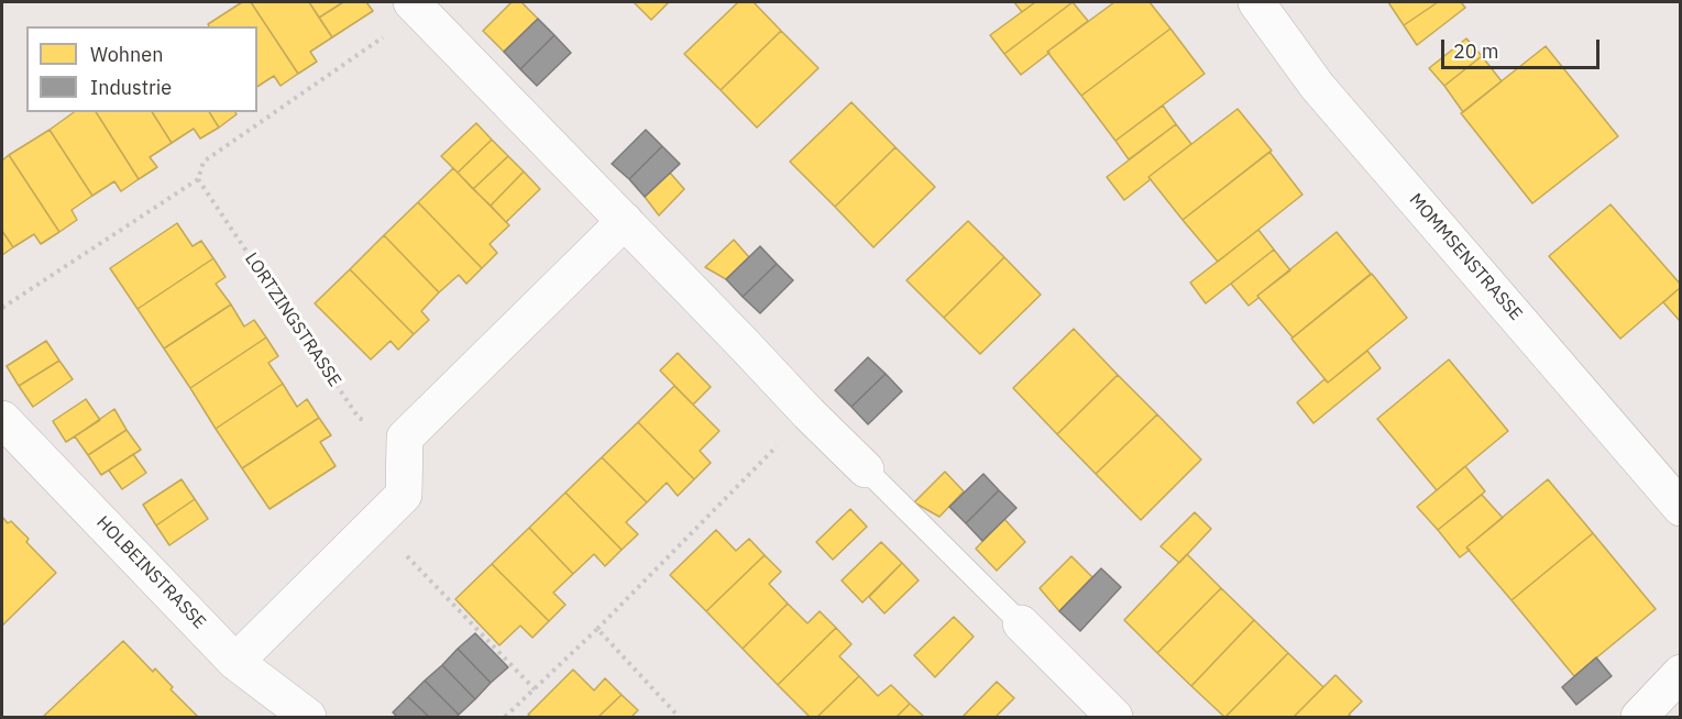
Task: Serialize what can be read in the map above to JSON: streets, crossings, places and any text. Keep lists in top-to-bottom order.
{
  "streets": {
    "street": ["MOMMSENSTRASSE", "HOLBEINSTRASSE"],
    "path": ["LORTZINGSTRASSE"]
  },
  "legend": ["Wohnen", "Industrie"],
  "scale_bar": "20 m"
}
